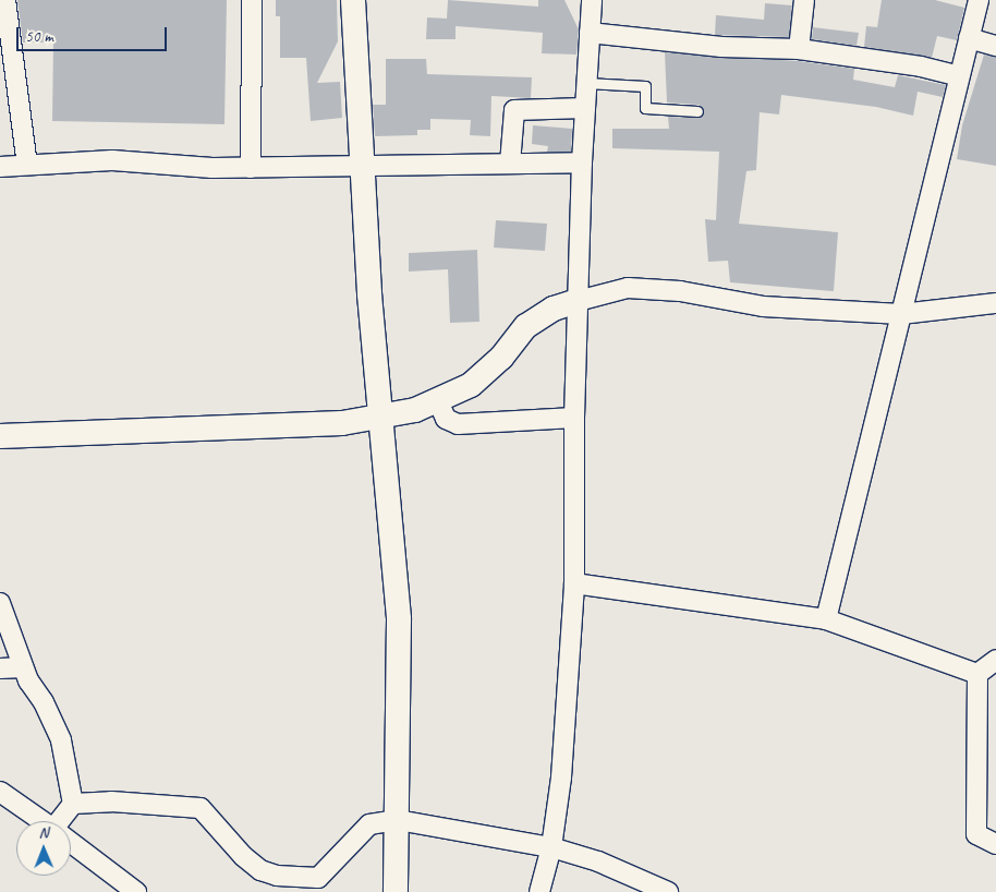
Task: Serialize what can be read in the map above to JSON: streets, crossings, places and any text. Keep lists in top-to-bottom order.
{
  "scale_bar": "50 m",
  "north": "top"
}
